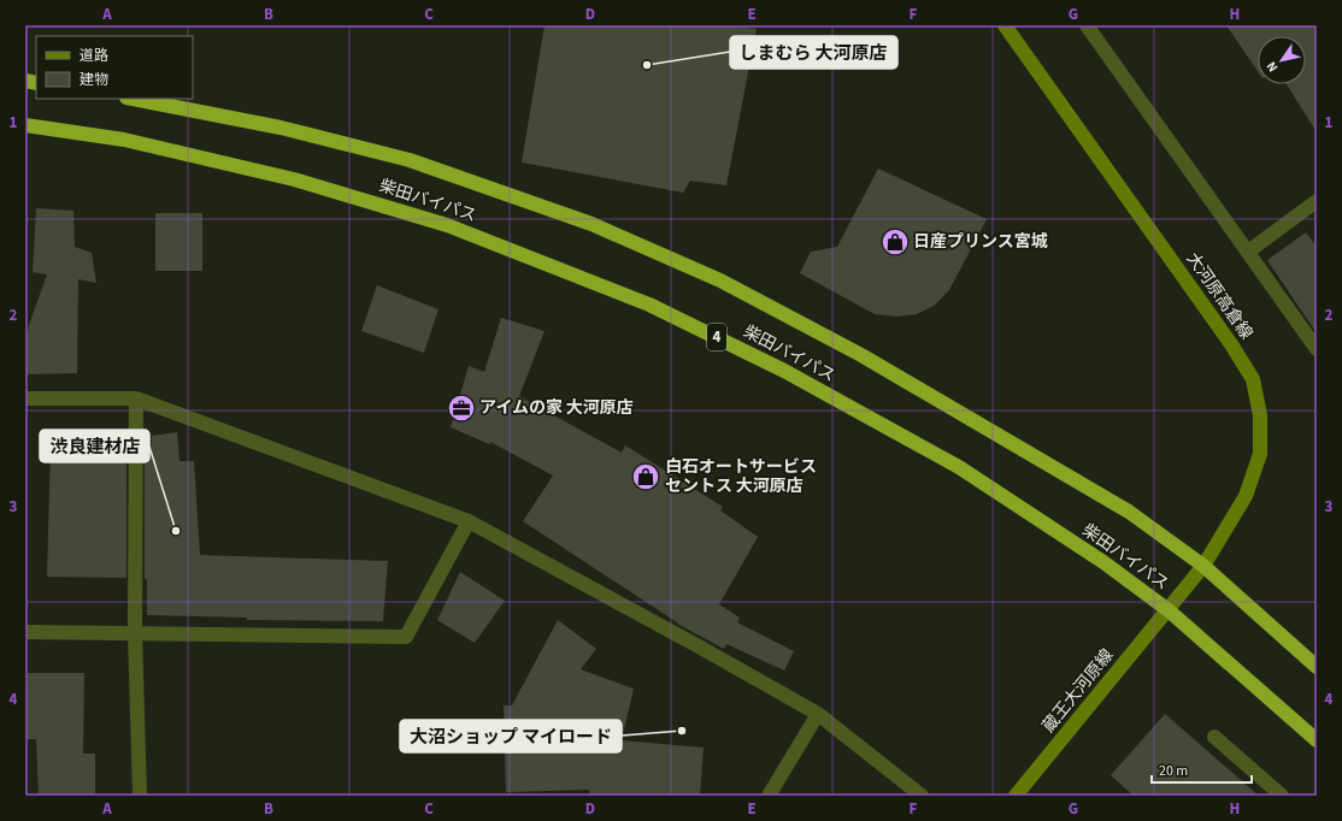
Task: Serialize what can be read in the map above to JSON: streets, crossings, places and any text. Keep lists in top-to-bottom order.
{
  "streets": {
    "highway": ["柴田バイパス", "4"],
    "main road": ["大河原高倉線", "蔵王大河原線"]
  },
  "crossings": [
    ["柴田バイパス", "大河原高倉線"],
    ["柴田バイパス", "蔵王大河原線"],
    ["大河原高倉線", "蔵王大河原線"]
  ],
  "places": {
    "other": ["しまむら 大河原店", "渋良建材店", "大沼ショップ マイロード"],
    "shop": ["日産プリンス宮城", "白石オートサービス セントス 大河原店"],
    "office": ["アイムの家 大河原店"]
  },
  "legend": ["道路", "建物"],
  "scale_bar": "20 m",
  "north": "bottom left",
  "grid": {
    "columns": [
      "A",
      "B",
      "C",
      "D",
      "E",
      "F",
      "G",
      "H"
    ],
    "rows": [
      "1",
      "2",
      "3",
      "4"
    ]
  }
}
